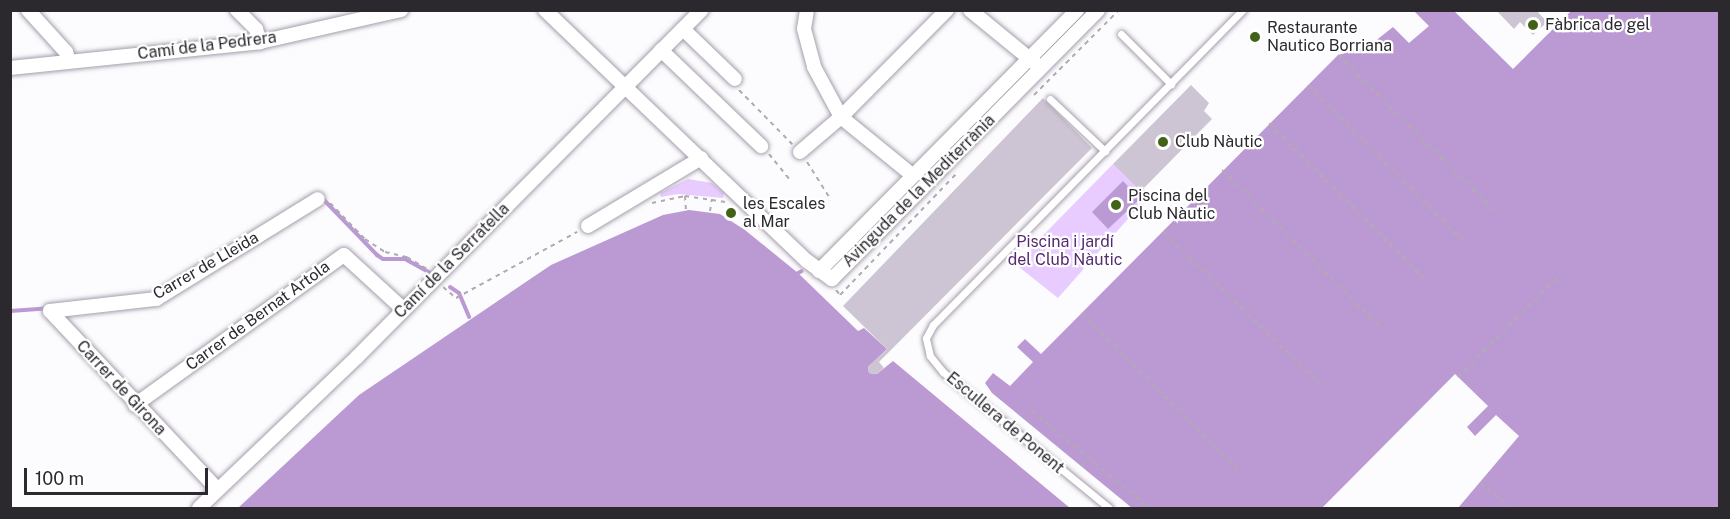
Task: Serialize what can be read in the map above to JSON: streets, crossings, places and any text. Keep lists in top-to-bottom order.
{
  "streets": {
    "street": [
      "Camí de la Pedrera",
      "Avinguda de la Mediterrània",
      "Camí de la Serratella",
      "Carrer de Lleida",
      "Carrer de Bernat Artola",
      "Carrer de Girona"
    ],
    "lane": ["Escullera de Ponent"]
  },
  "crossings": [
    ["Camí de la Serratella", "Carrer de Bernat Artola"],
    ["Camí de la Serratella", "Carrer de Girona"],
    ["Carrer de Lleida", "Carrer de Girona"],
    ["Carrer de Bernat Artola", "Carrer de Girona"]
  ],
  "parks": ["Piscina i jardí del Club Nàutic"],
  "places": [
    "Fàbrica de gel",
    "Restaurante Nautico Borriana",
    "Club Nàutic",
    "Piscina del Club Nàutic",
    "les Escales al Mar"
  ],
  "scale_bar": "100 m"
}
